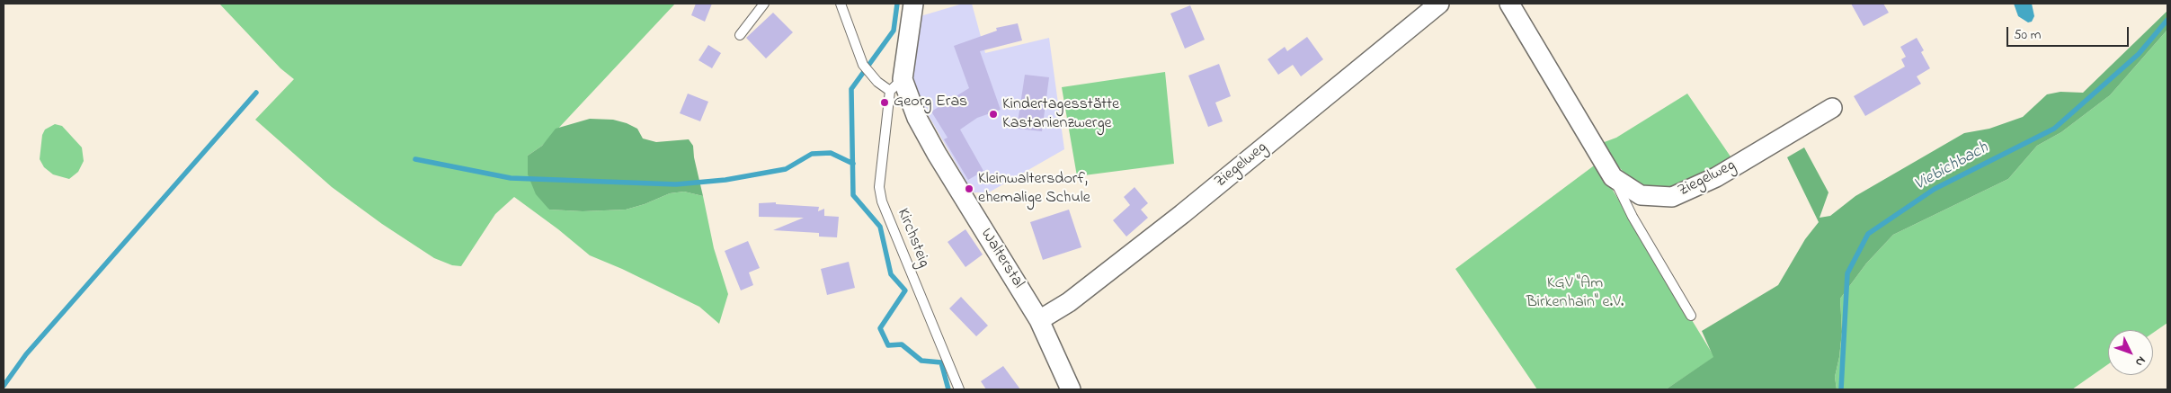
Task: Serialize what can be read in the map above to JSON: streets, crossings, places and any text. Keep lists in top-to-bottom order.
{
  "streets": {
    "street": ["Ziegelweg", "Walterstal"],
    "lane": ["Kirchsteig"]
  },
  "crossings": [
    ["Ziegelweg", "Walterstal"],
    ["Kirchsteig", "Walterstal"]
  ],
  "water": ["Viebichbach"],
  "parks": ["KGV \"Am Birkenhain\" e.V."],
  "places": ["Georg Eras", "Kindertagesstätte Kastanienzwerge", "Kleinwaltersdorf, ehemalige Schule"],
  "scale_bar": "50 m",
  "north": "bottom right"
}
